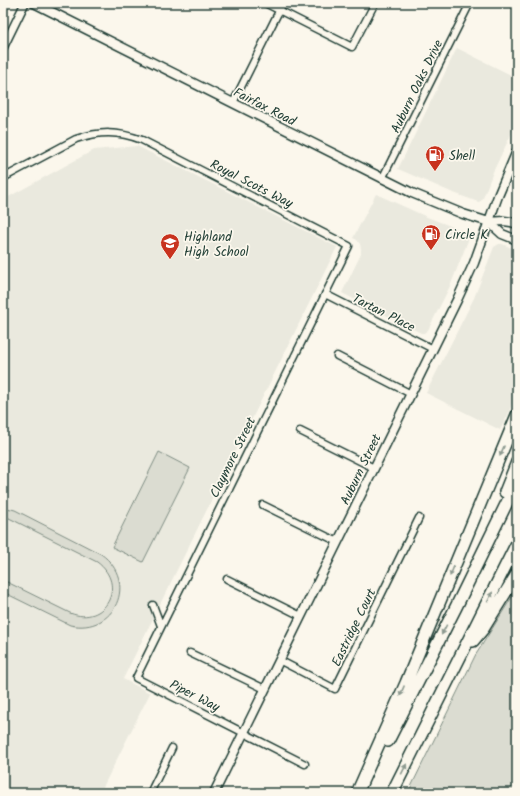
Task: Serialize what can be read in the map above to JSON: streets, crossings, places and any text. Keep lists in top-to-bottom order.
{
  "streets": {
    "main road": ["Fairfax Road", "Auburn Street"],
    "street": [
      "Auburn Oaks Drive",
      "Royal Scots Way",
      "Tartan Place",
      "Claymore Street",
      "Eastridge Court",
      "Piper Way"
    ]
  },
  "crossings": [
    ["Auburn Oaks Drive", "Fairfax Road"],
    ["Fairfax Road", "Auburn Street"],
    ["Royal Scots Way", "Claymore Street"],
    ["Tartan Place", "Claymore Street"],
    ["Tartan Place", "Auburn Street"],
    ["Claymore Street", "Piper Way"],
    ["Auburn Street", "Eastridge Court"],
    ["Auburn Street", "Piper Way"]
  ],
  "places": {
    "fuel station": ["Shell", "Circle K"],
    "school or university": ["Highland High School"]
  }
}
